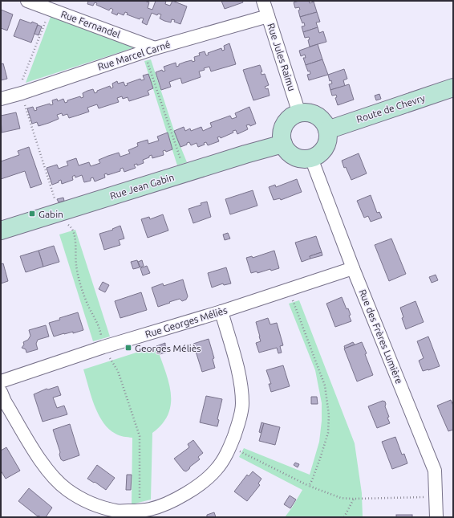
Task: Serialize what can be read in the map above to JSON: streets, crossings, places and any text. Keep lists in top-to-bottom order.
{
  "streets": {
    "street": [
      "Rue Fernandel",
      "Rue Marcel Carné",
      "Rue Jules Raimu",
      "Route de Chevry",
      "Rue Jean Gabin",
      "Rue Georges Méliès",
      "Rue des Frères Lumière"
    ]
  },
  "crossings": [
    ["Rue Fernandel", "Rue Marcel Carné"],
    ["Rue Marcel Carné", "Rue Jules Raimu"],
    ["Rue Jules Raimu", "Route de Chevry"],
    ["Rue Jules Raimu", "Rue Jean Gabin"],
    ["Rue Jules Raimu", "Rue des Frères Lumière"],
    ["Route de Chevry", "Rue Jean Gabin"],
    ["Route de Chevry", "Rue des Frères Lumière"],
    ["Rue Jean Gabin", "Rue des Frères Lumière"],
    ["Rue Georges Méliès", "Rue des Frères Lumière"]
  ],
  "places": {
    "transit": ["Gabin", "Georges Méliès"]
  }
}
